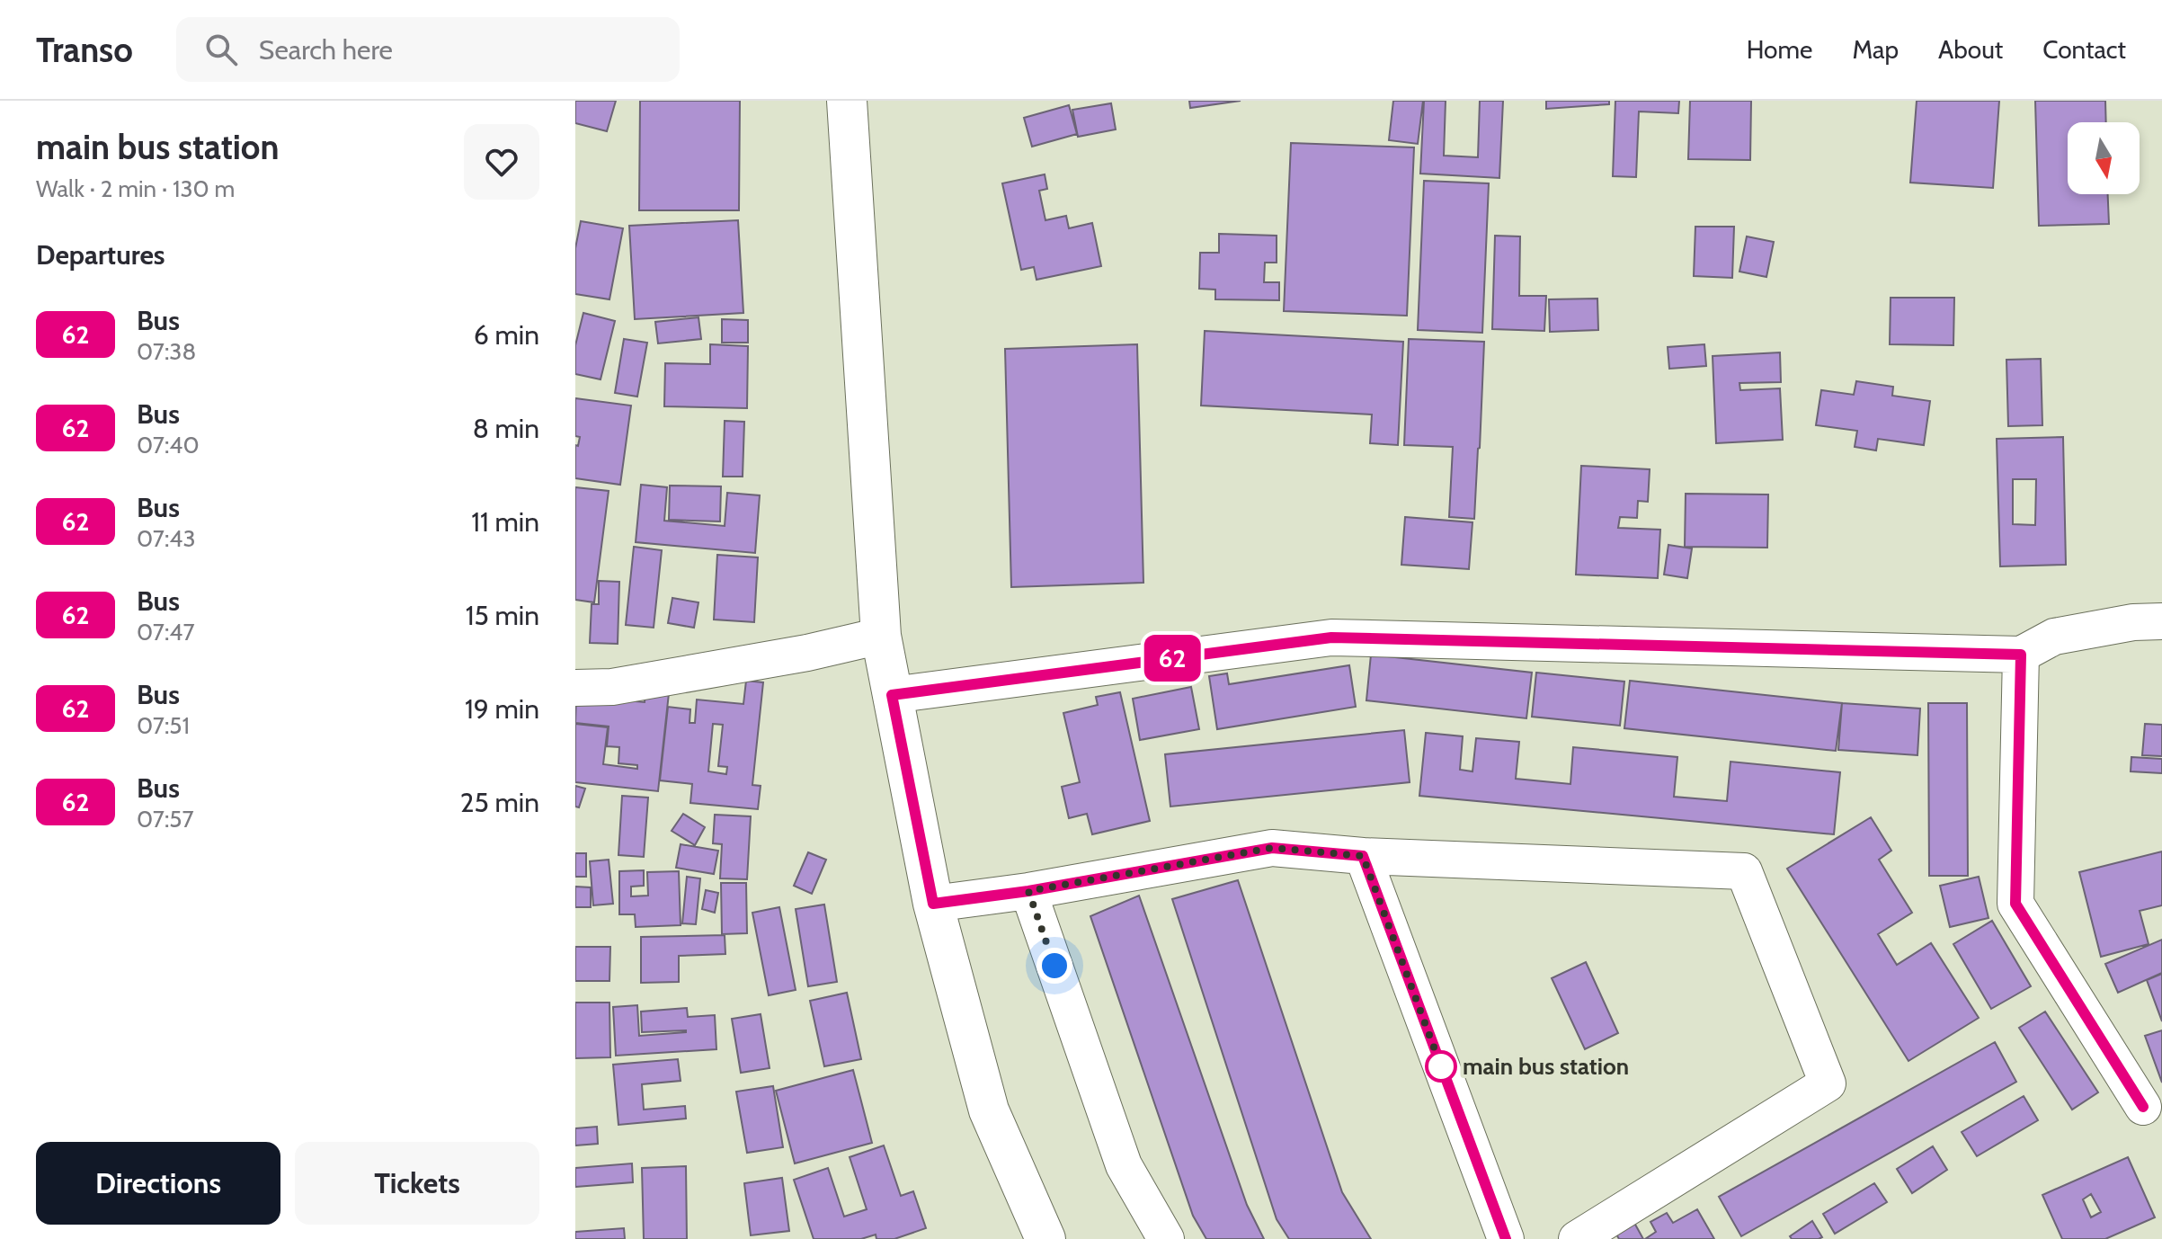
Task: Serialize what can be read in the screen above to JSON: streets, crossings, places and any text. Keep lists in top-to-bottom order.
{
  "places": ["main bus station"],
  "lines": ["bus line 62"],
  "north": "bottom",
  "page": {
    "header": "Transo",
    "search": "Search here",
    "nav": [
      "Home",
      "Map",
      "About",
      "Contact"
    ],
    "heading": [
      ["main bus station", "Walk · 2 min · 130 m"],
      "Departures"
    ],
    "on_map": "62",
    "list": [
      {
        "mark": "62",
        "name": "Bus",
        "note": "07:38",
        "value": "6 min"
      },
      {
        "mark": "62",
        "name": "Bus",
        "note": "07:40",
        "value": "8 min"
      },
      {
        "mark": "62",
        "name": "Bus",
        "note": "07:43",
        "value": "11 min"
      },
      {
        "mark": "62",
        "name": "Bus",
        "note": "07:47",
        "value": "15 min"
      },
      {
        "mark": "62",
        "name": "Bus",
        "note": "07:51",
        "value": "19 min"
      },
      {
        "mark": "62",
        "name": "Bus",
        "note": "07:57",
        "value": "25 min"
      }
    ],
    "buttons": ["Directions", "Tickets"]
  }
}
